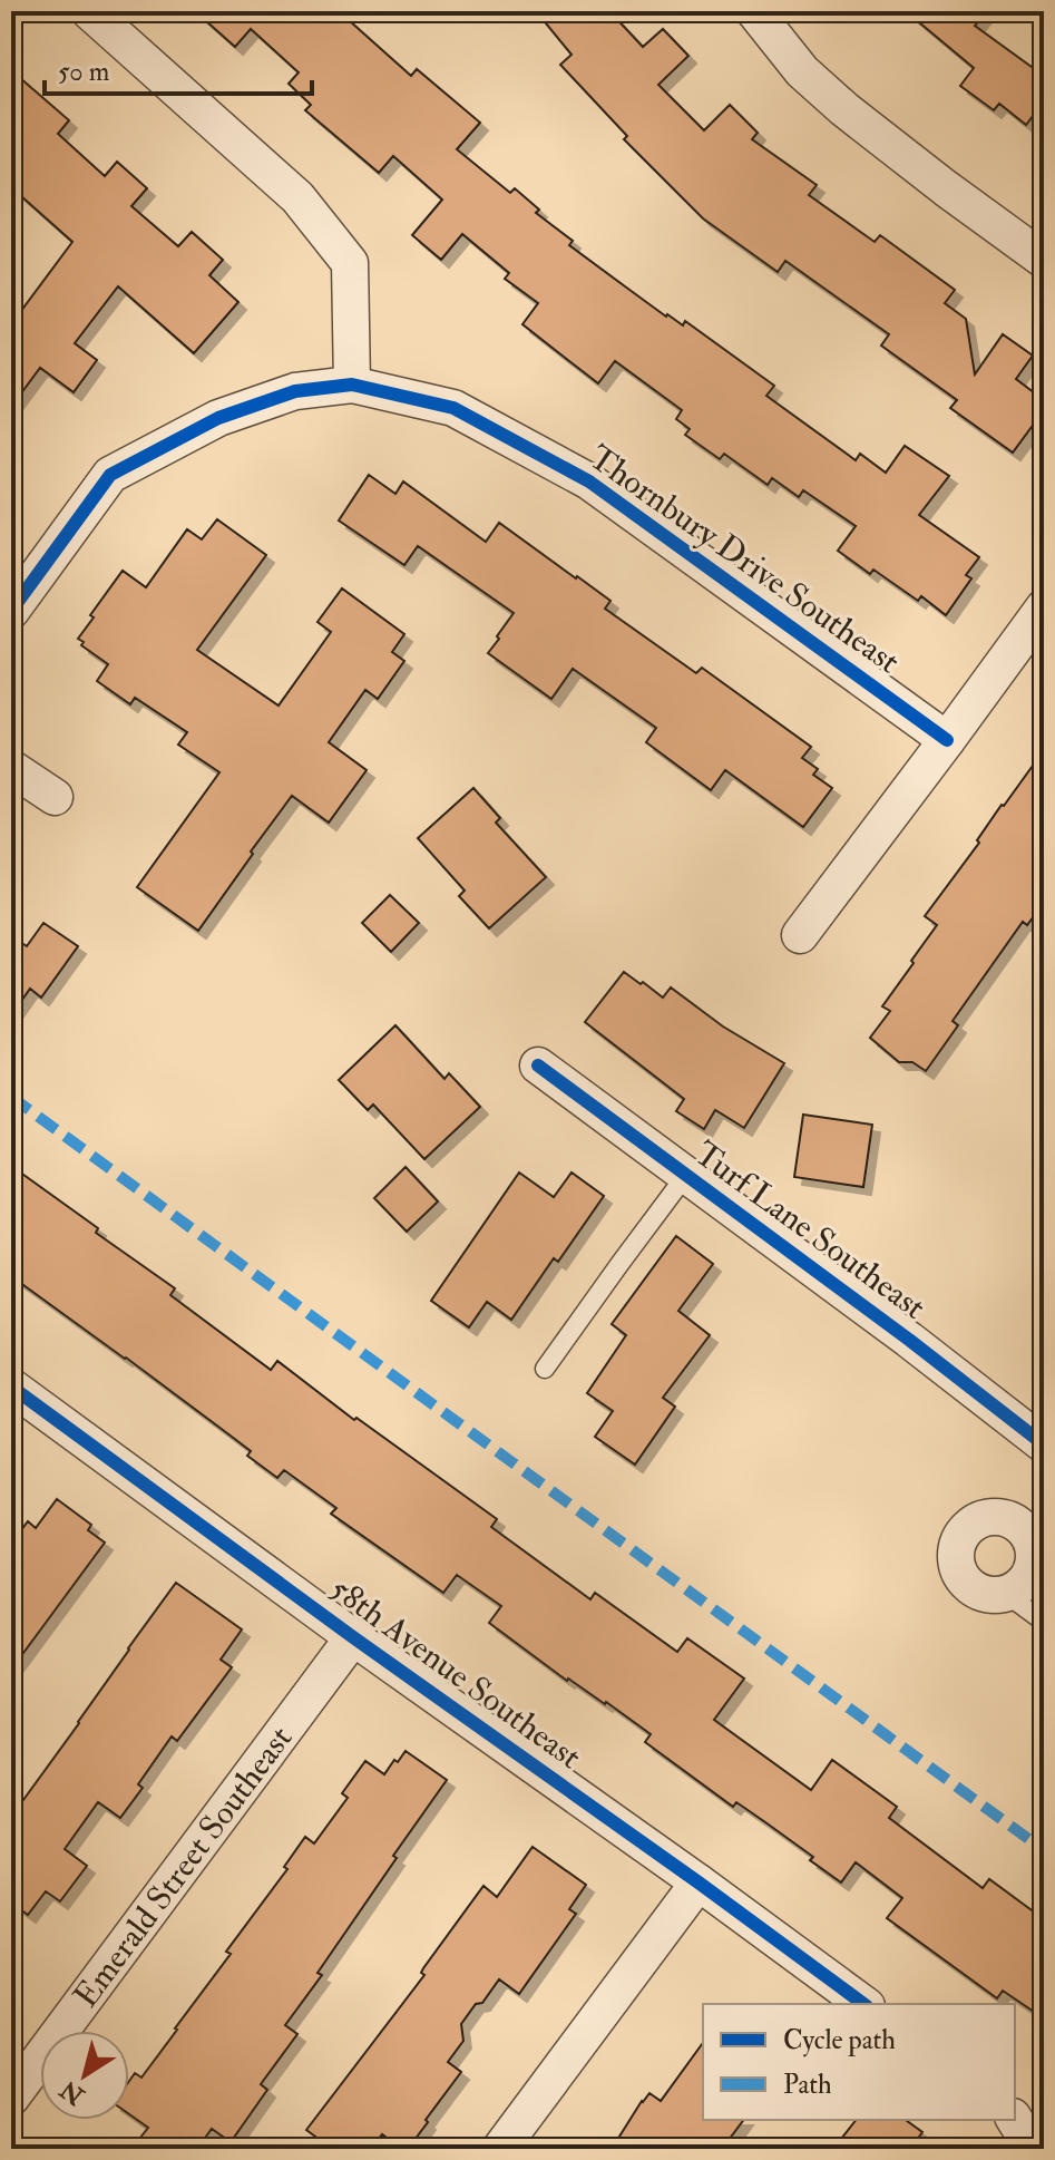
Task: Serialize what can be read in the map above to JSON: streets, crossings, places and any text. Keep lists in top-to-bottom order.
{
  "streets": {
    "street": [
      "Thornbury Drive Southeast",
      "Turf Lane Southeast",
      "58th Avenue Southeast",
      "Emerald Street Southeast"
    ]
  },
  "crossings": [
    ["58th Avenue Southeast", "Emerald Street Southeast"]
  ],
  "legend": ["Cycle path", "Path"],
  "scale_bar": "50 m",
  "north": "bottom left"
}
